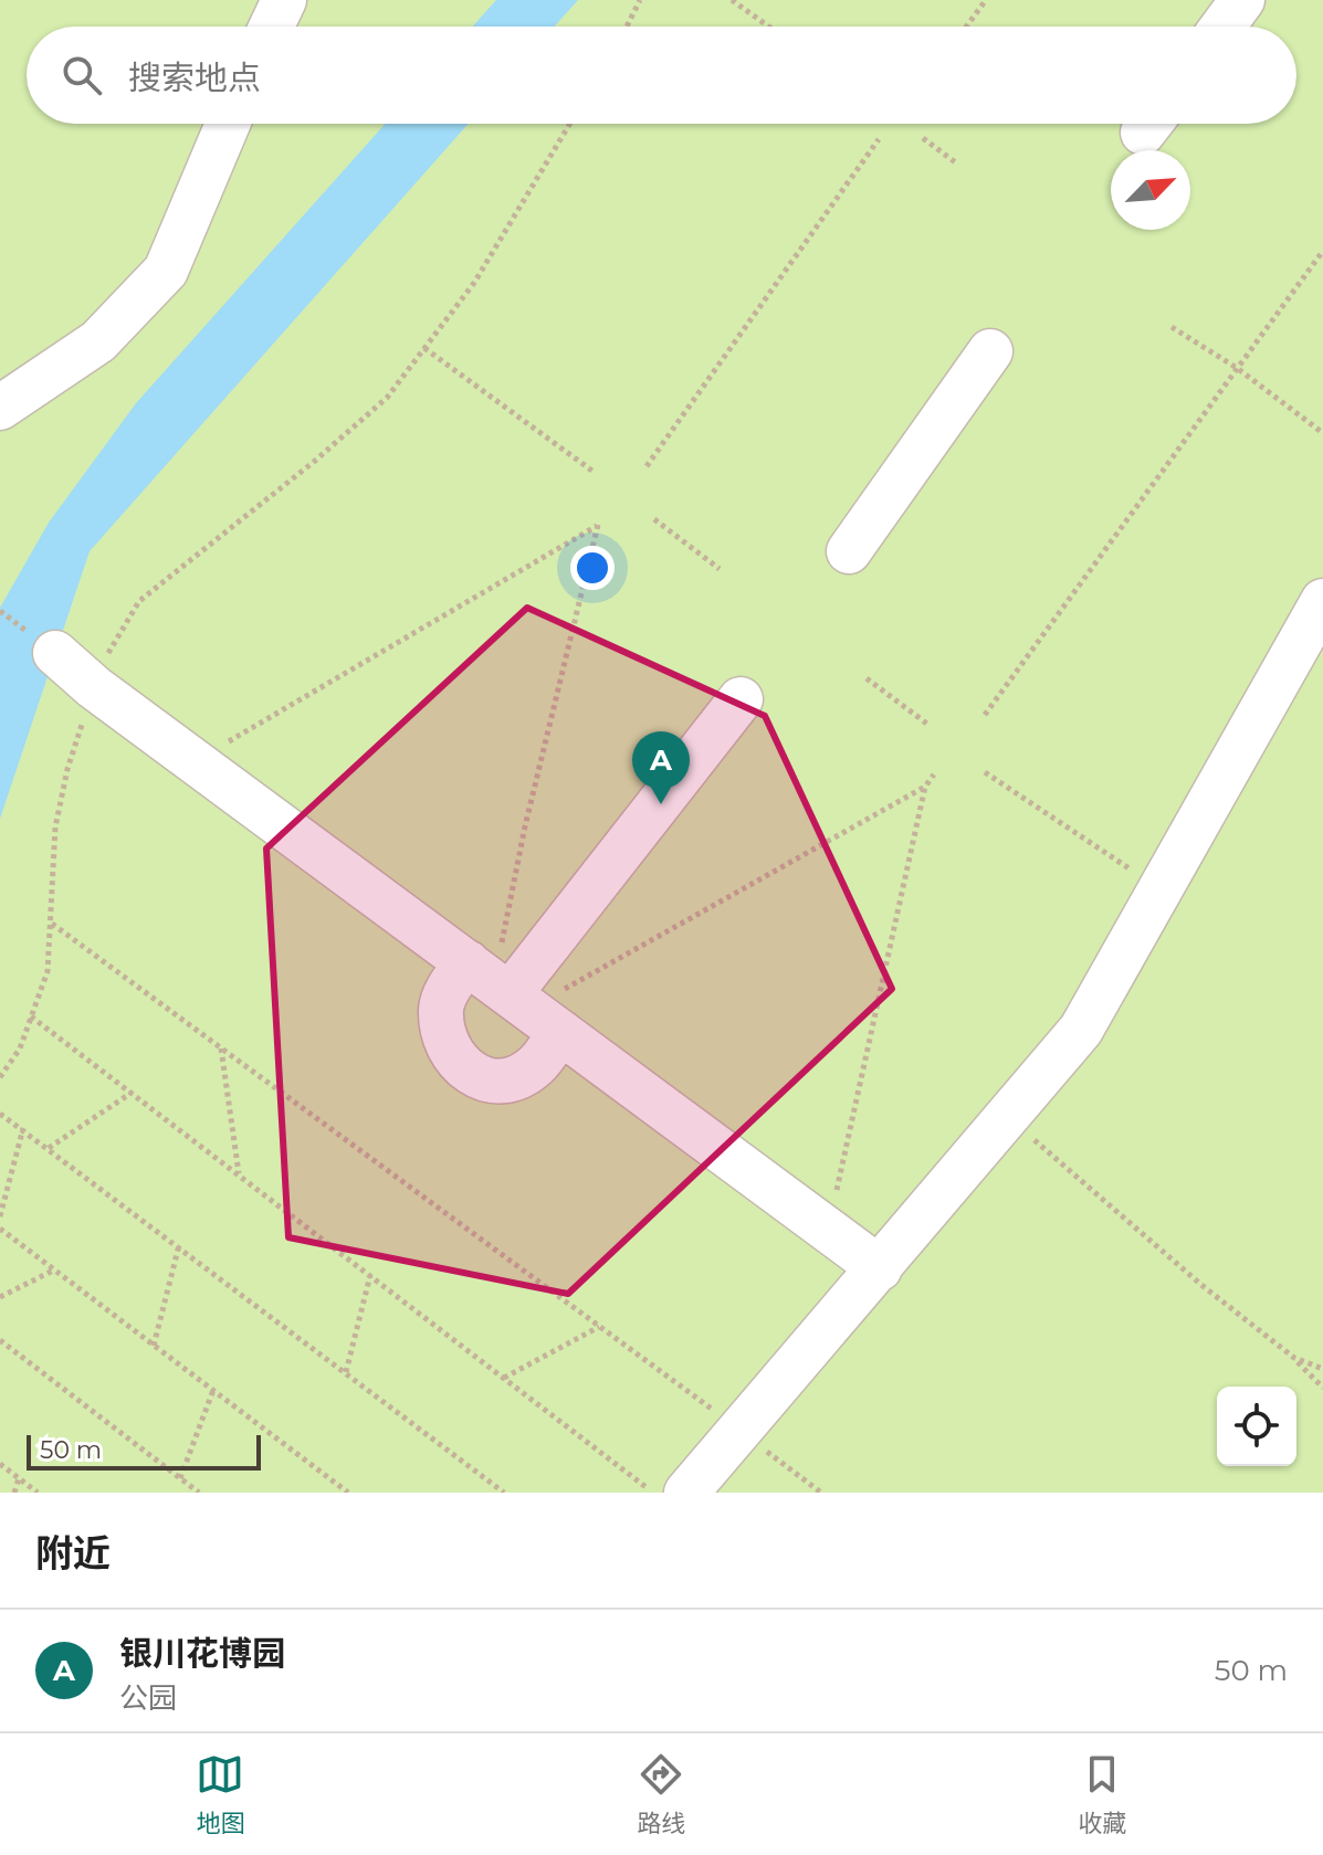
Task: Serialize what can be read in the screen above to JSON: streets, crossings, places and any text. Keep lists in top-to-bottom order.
{
  "scale_bar": "50 m",
  "north": "top right",
  "page": {
    "search": "搜索地点",
    "pins": "A",
    "scale": "50 m",
    "heading": "附近",
    "list": [
      {
        "mark": "A",
        "name": "银川花博园",
        "note": "公园",
        "value": "50 m"
      }
    ],
    "nav": ["地图", "路线", "收藏"]
  }
}
